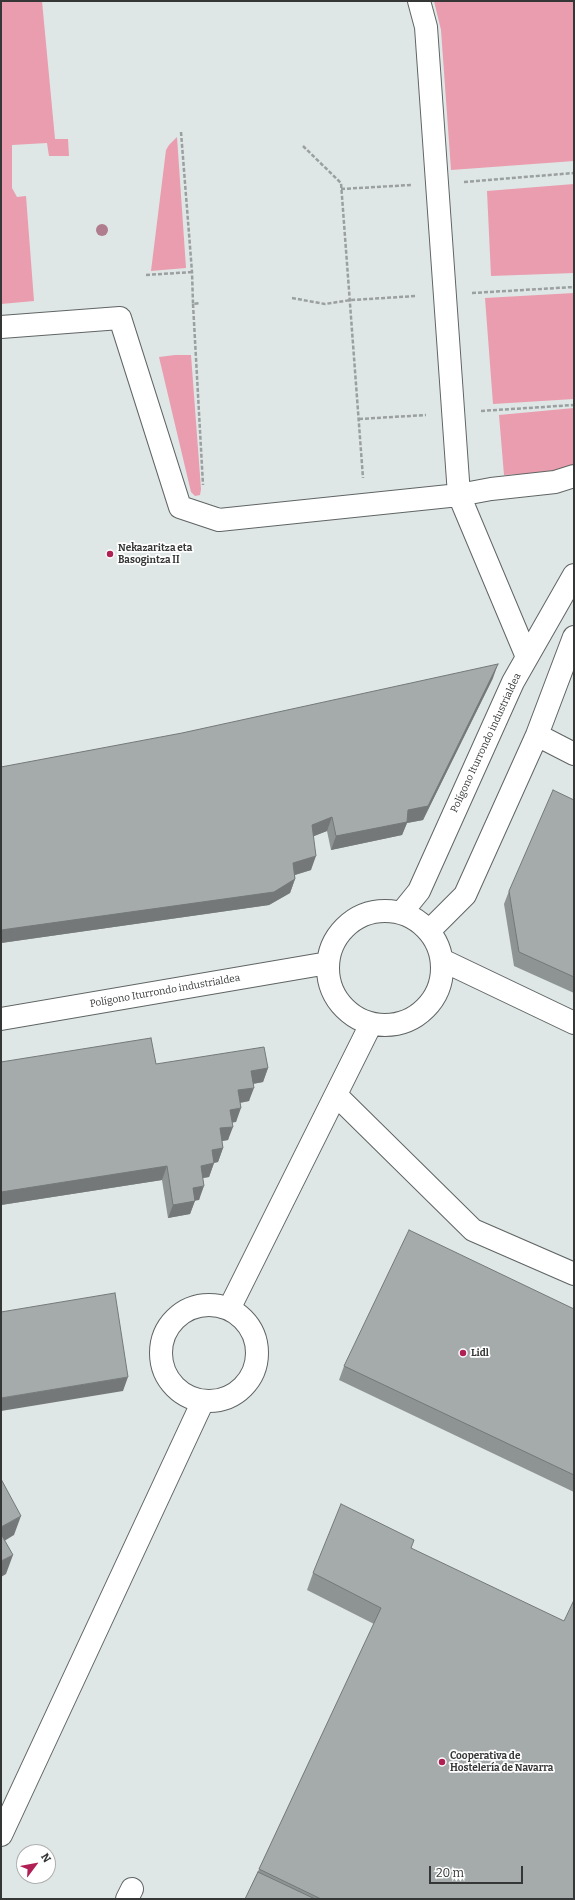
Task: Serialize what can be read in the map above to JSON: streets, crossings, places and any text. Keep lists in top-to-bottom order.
{
  "streets": {
    "street": ["Polígono Iturrondo industrialdea"]
  },
  "places": ["Nekazaritza eta Basogintza II", "Lidl", "Cooperativa de Hostelería de Navarra"],
  "scale_bar": "20 m",
  "north": "top right"
}
